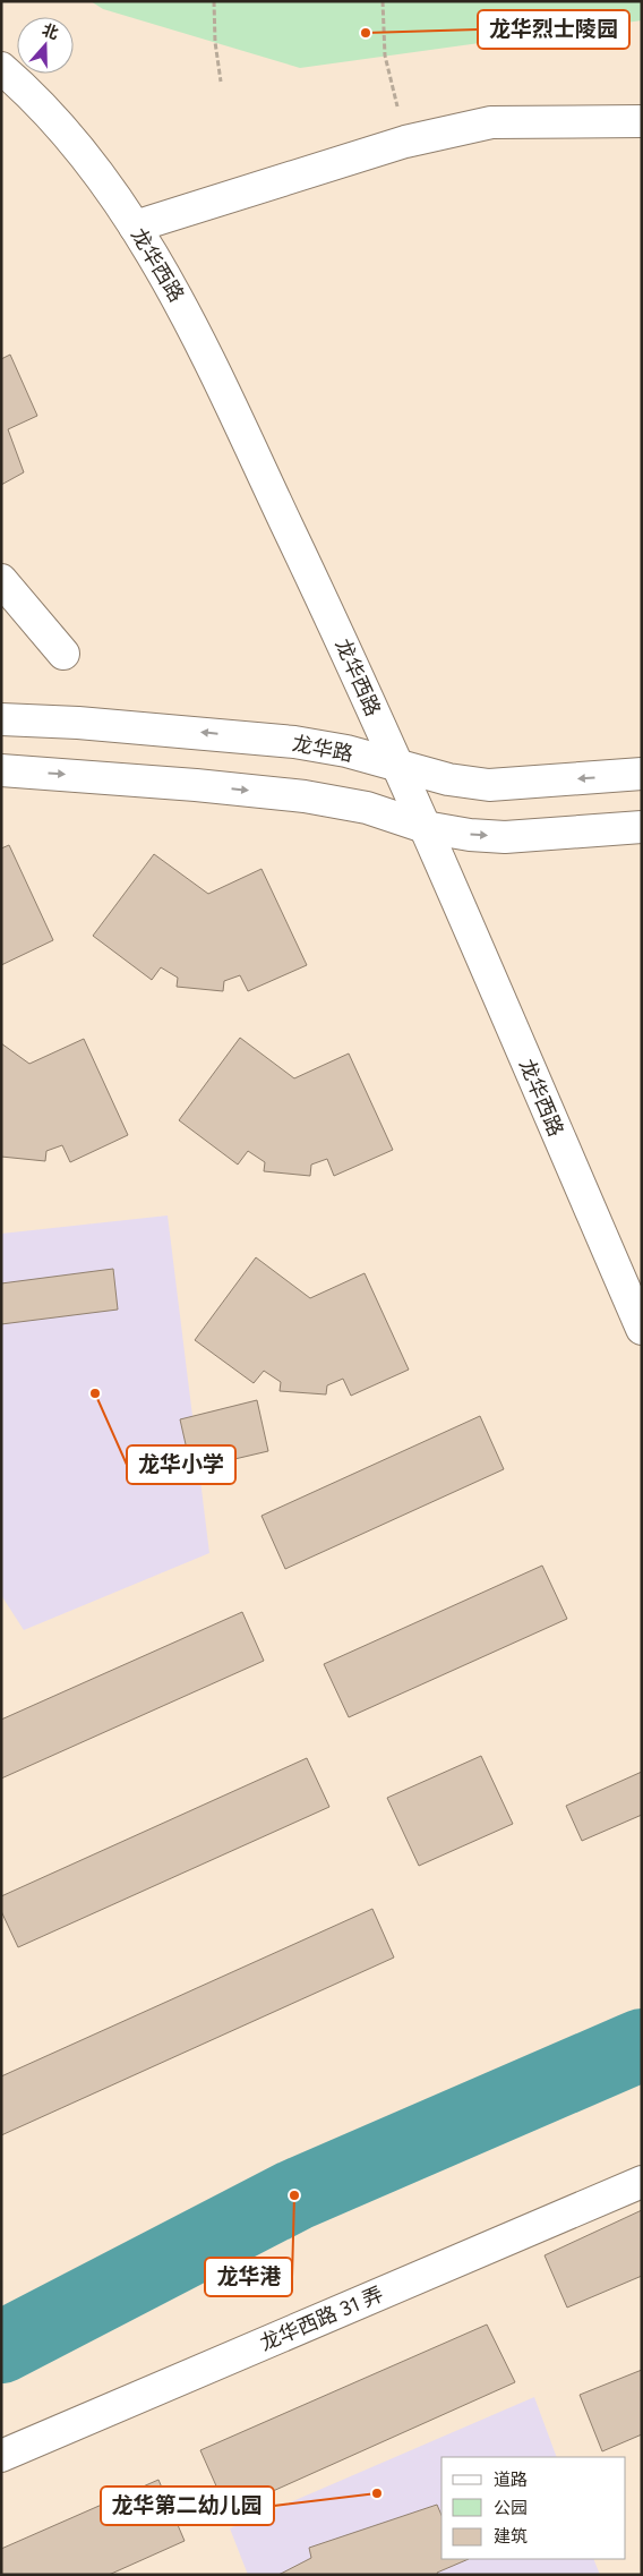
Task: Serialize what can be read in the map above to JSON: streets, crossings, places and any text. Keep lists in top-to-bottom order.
{
  "streets": {
    "street": ["龙华西路", "龙华路", "龙华西路 31 弄"]
  },
  "crossings": [
    ["龙华西路", "龙华路"]
  ],
  "places": [
    "龙华烈士陵园",
    "龙华小学",
    "龙华港",
    "龙华第二幼儿园"
  ],
  "legend": ["道路", "公园", "建筑"],
  "north": "top"
}
